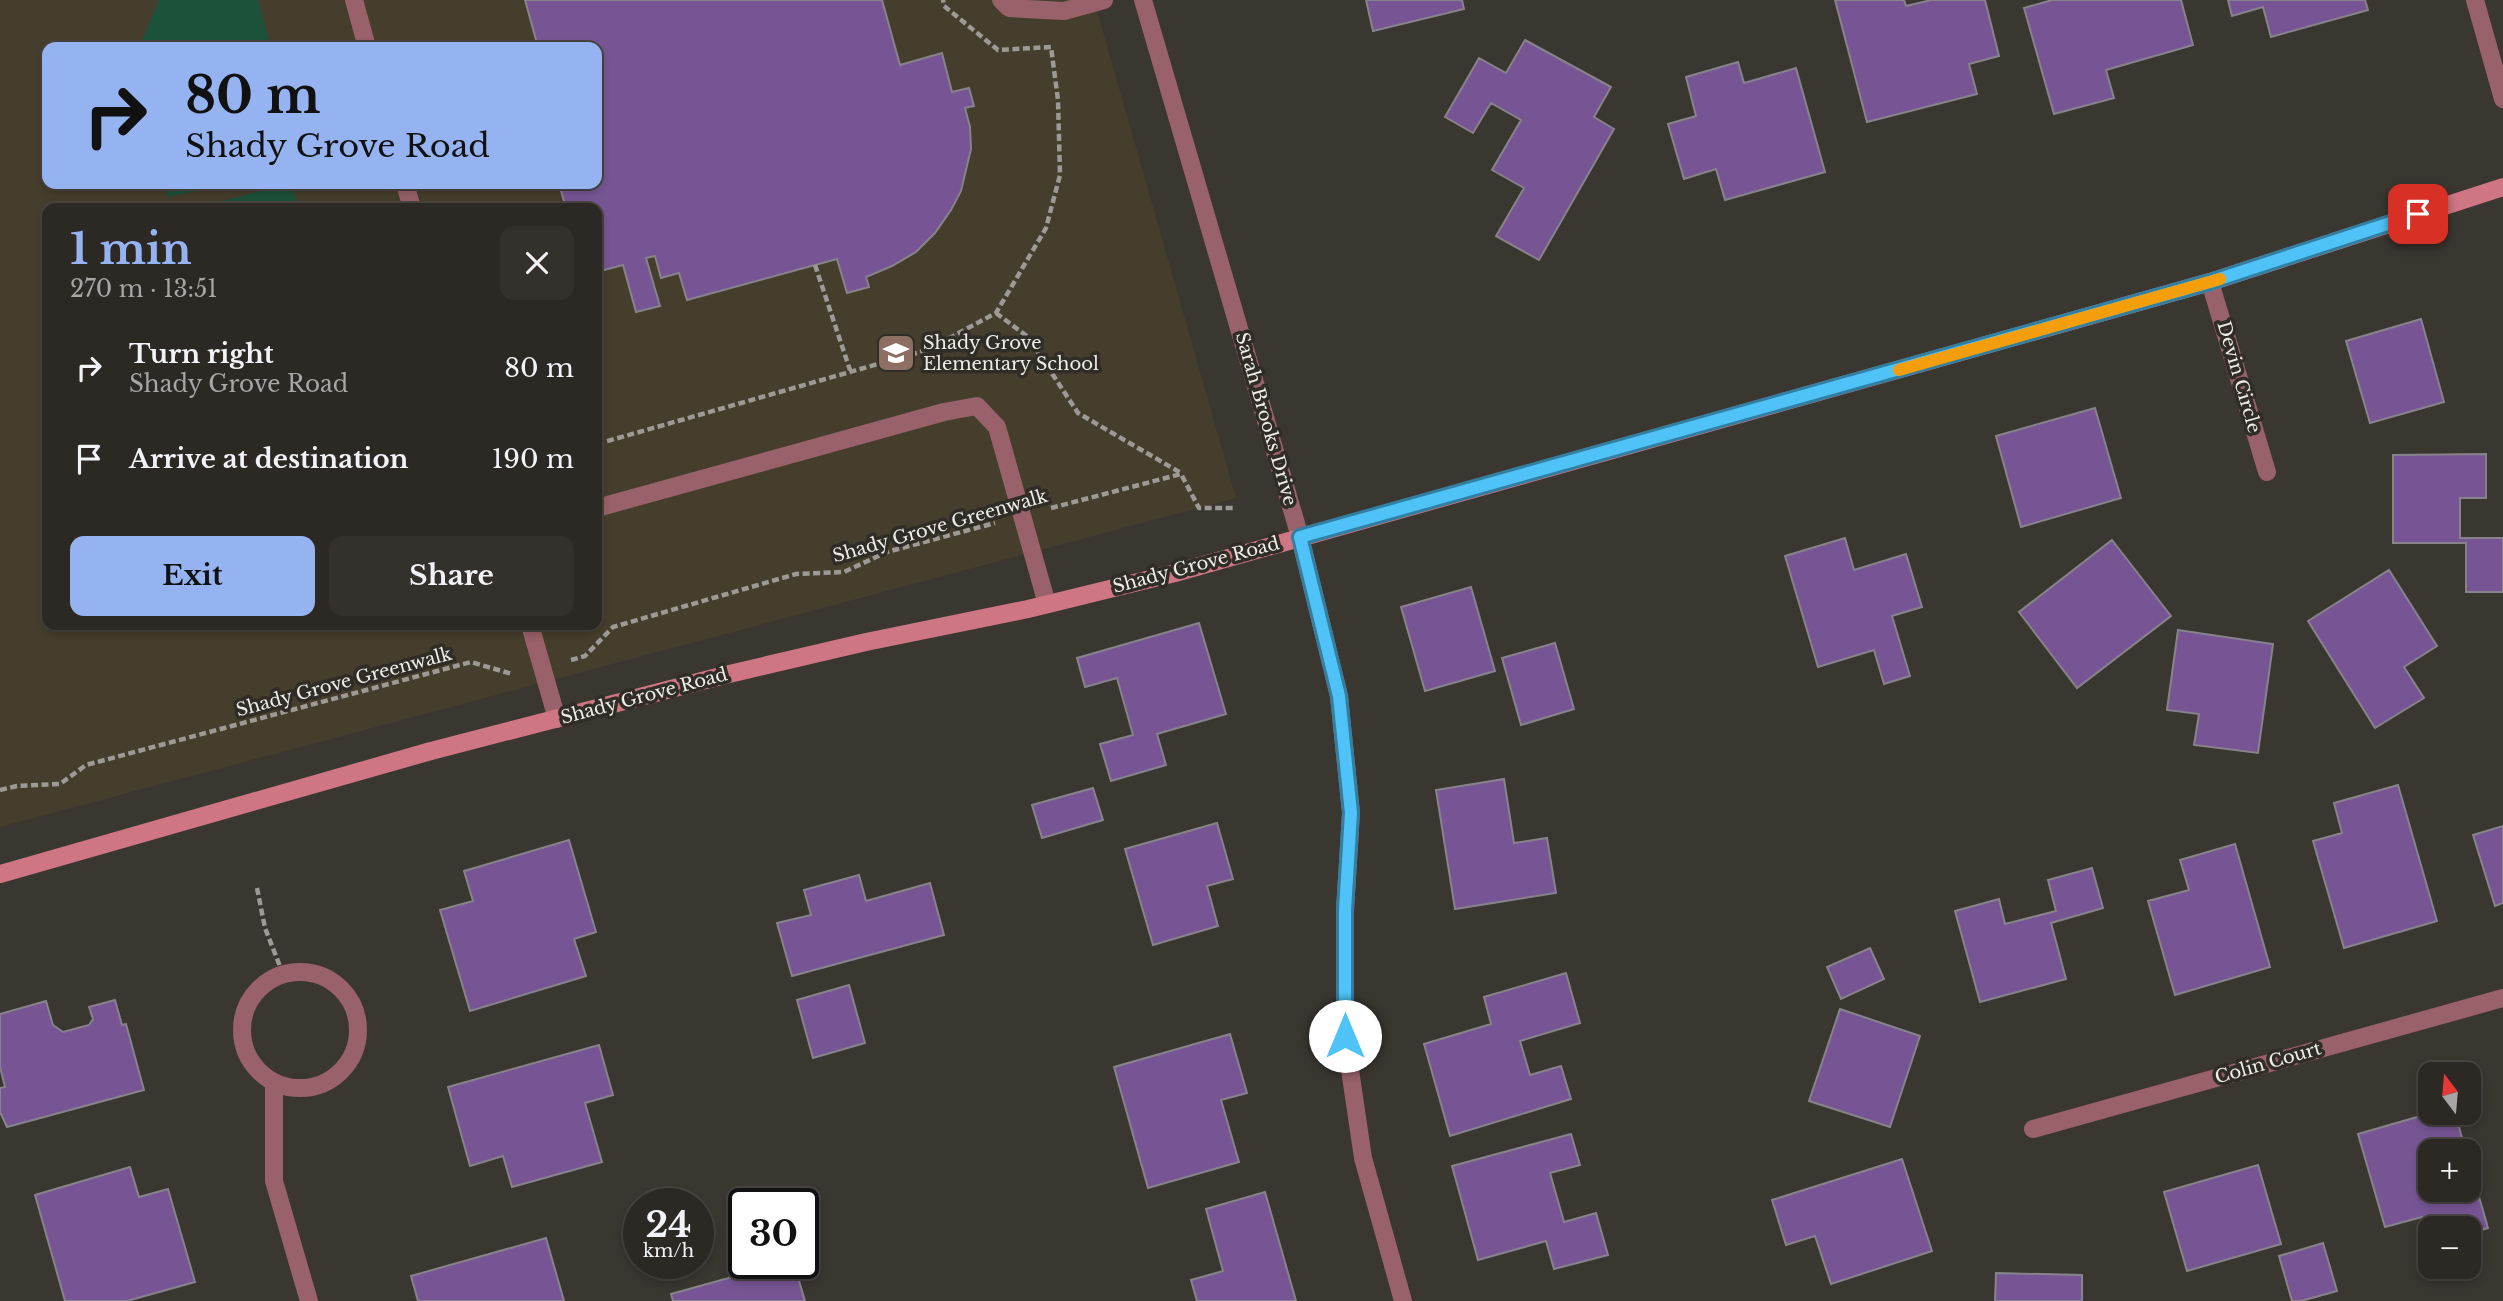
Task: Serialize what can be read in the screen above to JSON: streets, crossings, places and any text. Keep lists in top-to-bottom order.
{
  "streets": {
    "main road": ["Shady Grove Road"],
    "street": ["Devin Circle", "Sarah Brooks Drive", "Colin Court"],
    "path": ["Shady Grove Greenwalk"]
  },
  "crossings": [
    ["Devin Circle", "Shady Grove Road"],
    ["Sarah Brooks Drive", "Shady Grove Road"]
  ],
  "places": {
    "school or university": ["Shady Grove Elementary School"]
  },
  "north": "top",
  "page": {
    "turn": ["80 m", "Shady Grove Road"],
    "heading": ["1 min", "270 m · 13:51"],
    "list": [
      {
        "name": "Turn right",
        "note": "Shady Grove Road",
        "value": "80 m"
      },
      {
        "name": "Arrive at destination",
        "value": "190 m"
      }
    ],
    "buttons": ["Exit", "Share"],
    "map_buttons": ["+", "−"],
    "speed": "24 km/h",
    "limit": "30"
  }
}
